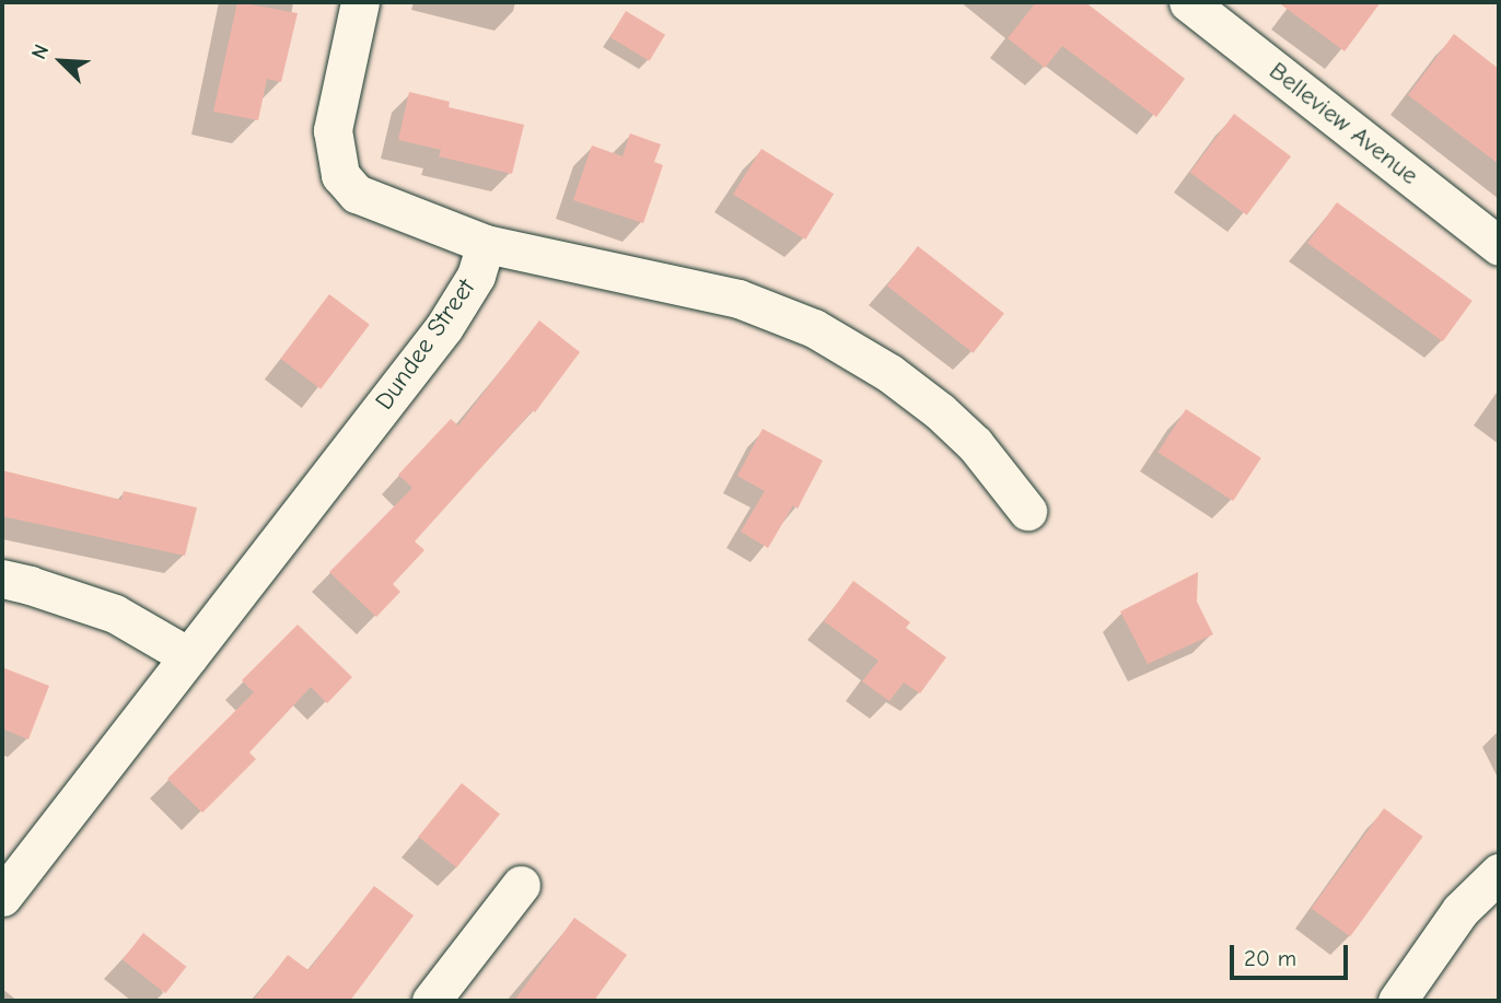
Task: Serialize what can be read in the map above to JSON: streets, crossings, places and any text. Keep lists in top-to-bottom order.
{
  "streets": {
    "street": ["Belleview Avenue", "Dundee Street"]
  },
  "scale_bar": "20 m",
  "north": "top left"
}
